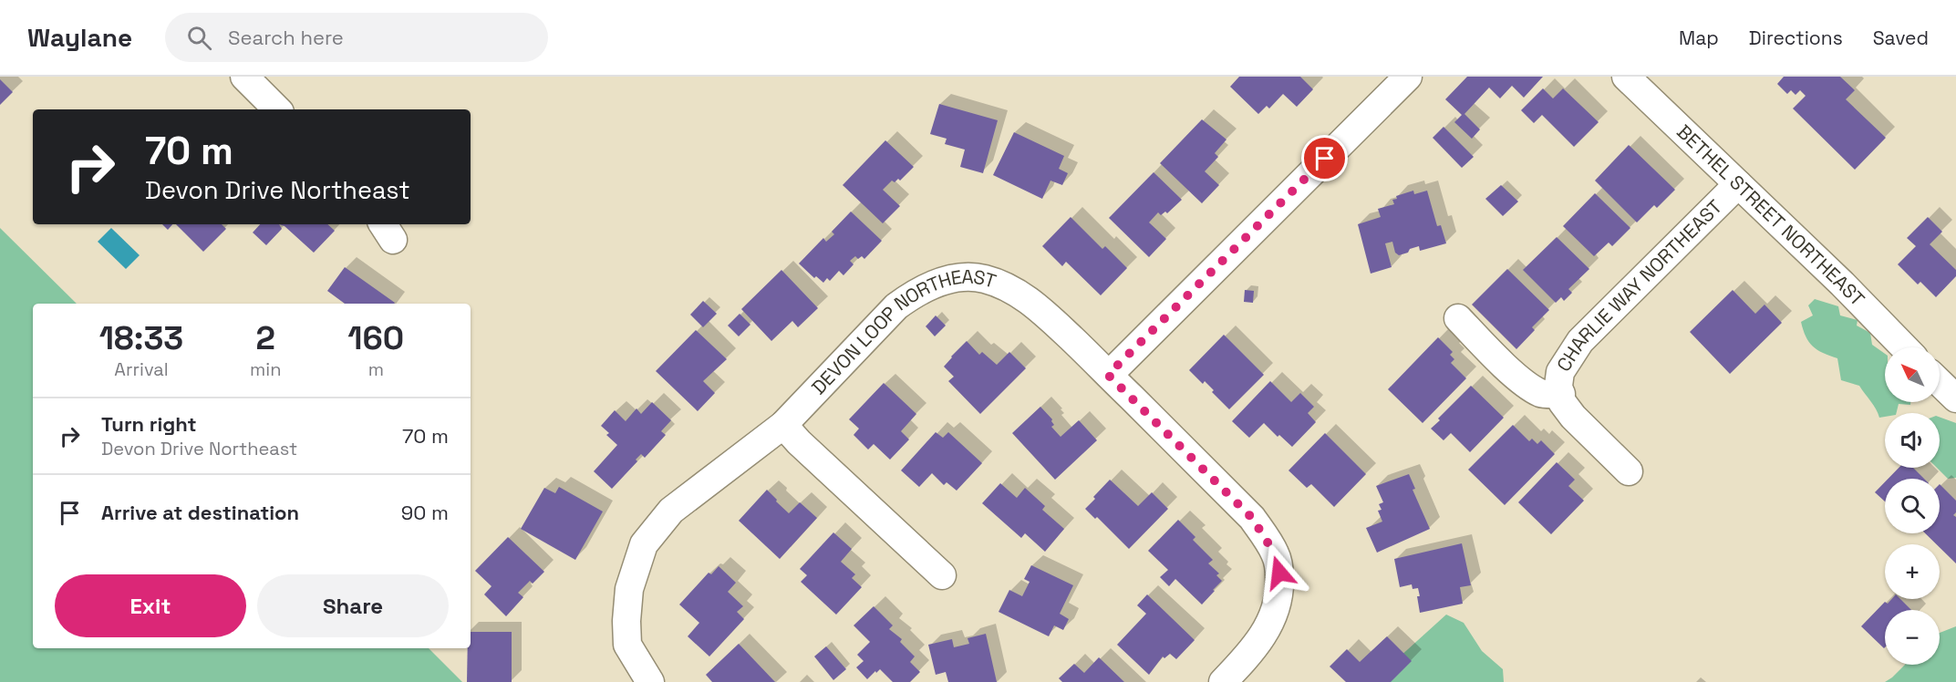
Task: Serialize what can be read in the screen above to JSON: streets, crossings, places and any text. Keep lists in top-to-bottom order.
{
  "streets": {
    "street": ["BETHEL STREET NORTHEAST", "CHARLIE WAY NORTHEAST", "DEVON LOOP NORTHEAST"]
  },
  "crossings": [
    ["BETHEL STREET NORTHEAST", "CHARLIE WAY NORTHEAST"]
  ],
  "north": "top left",
  "page": {
    "header": "Waylane",
    "search": "Search here",
    "nav": ["Map", "Directions", "Saved"],
    "turn": ["70 m", "Devon Drive Northeast"],
    "eta": [
      "18:33",
      "Arrival",
      "2",
      "min",
      "160",
      "m"
    ],
    "map_buttons": ["+", "−"],
    "list": [
      {
        "name": "Turn right",
        "note": "Devon Drive Northeast",
        "value": "70 m"
      },
      {
        "name": "Arrive at destination",
        "value": "90 m"
      }
    ],
    "buttons": ["Exit", "Share"]
  }
}
